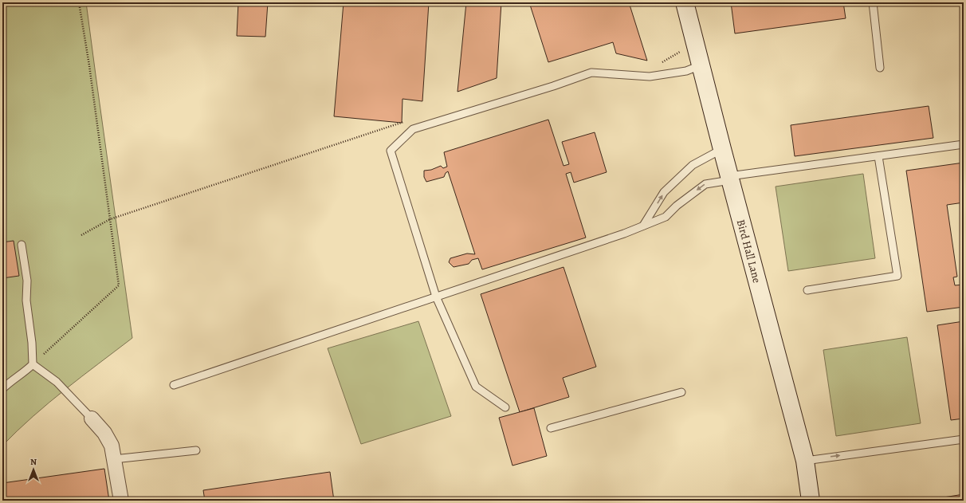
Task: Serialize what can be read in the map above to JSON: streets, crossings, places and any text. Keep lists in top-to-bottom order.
{
  "streets": {
    "street": ["Bird Hall Lane"]
  },
  "north": "top"
}
